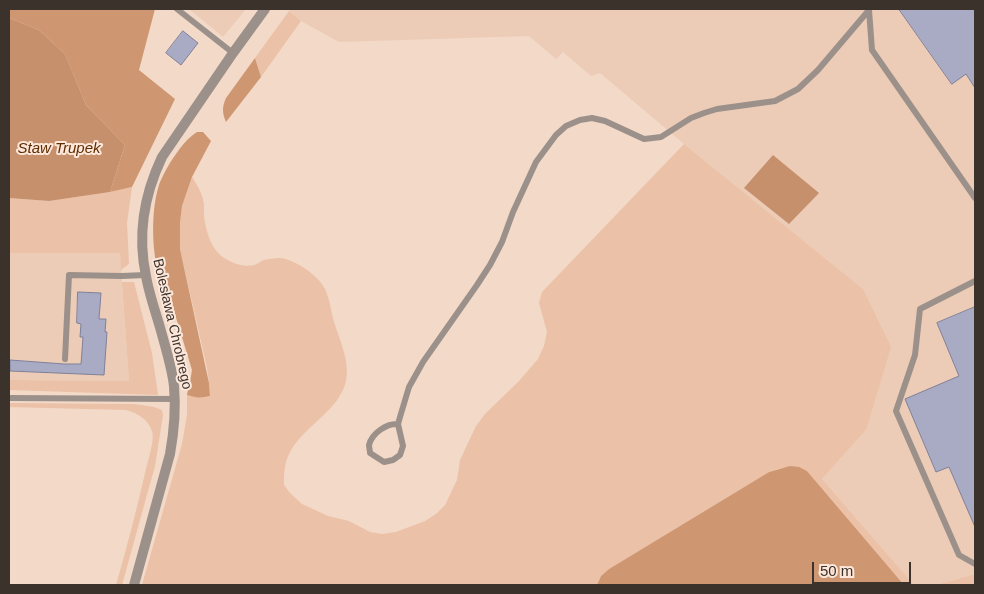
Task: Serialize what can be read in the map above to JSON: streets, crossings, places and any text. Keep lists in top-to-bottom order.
{
  "streets": {
    "street": ["Bolesława Chrobrego"]
  },
  "water": ["Staw Trupek"],
  "scale_bar": "50 m"
}
